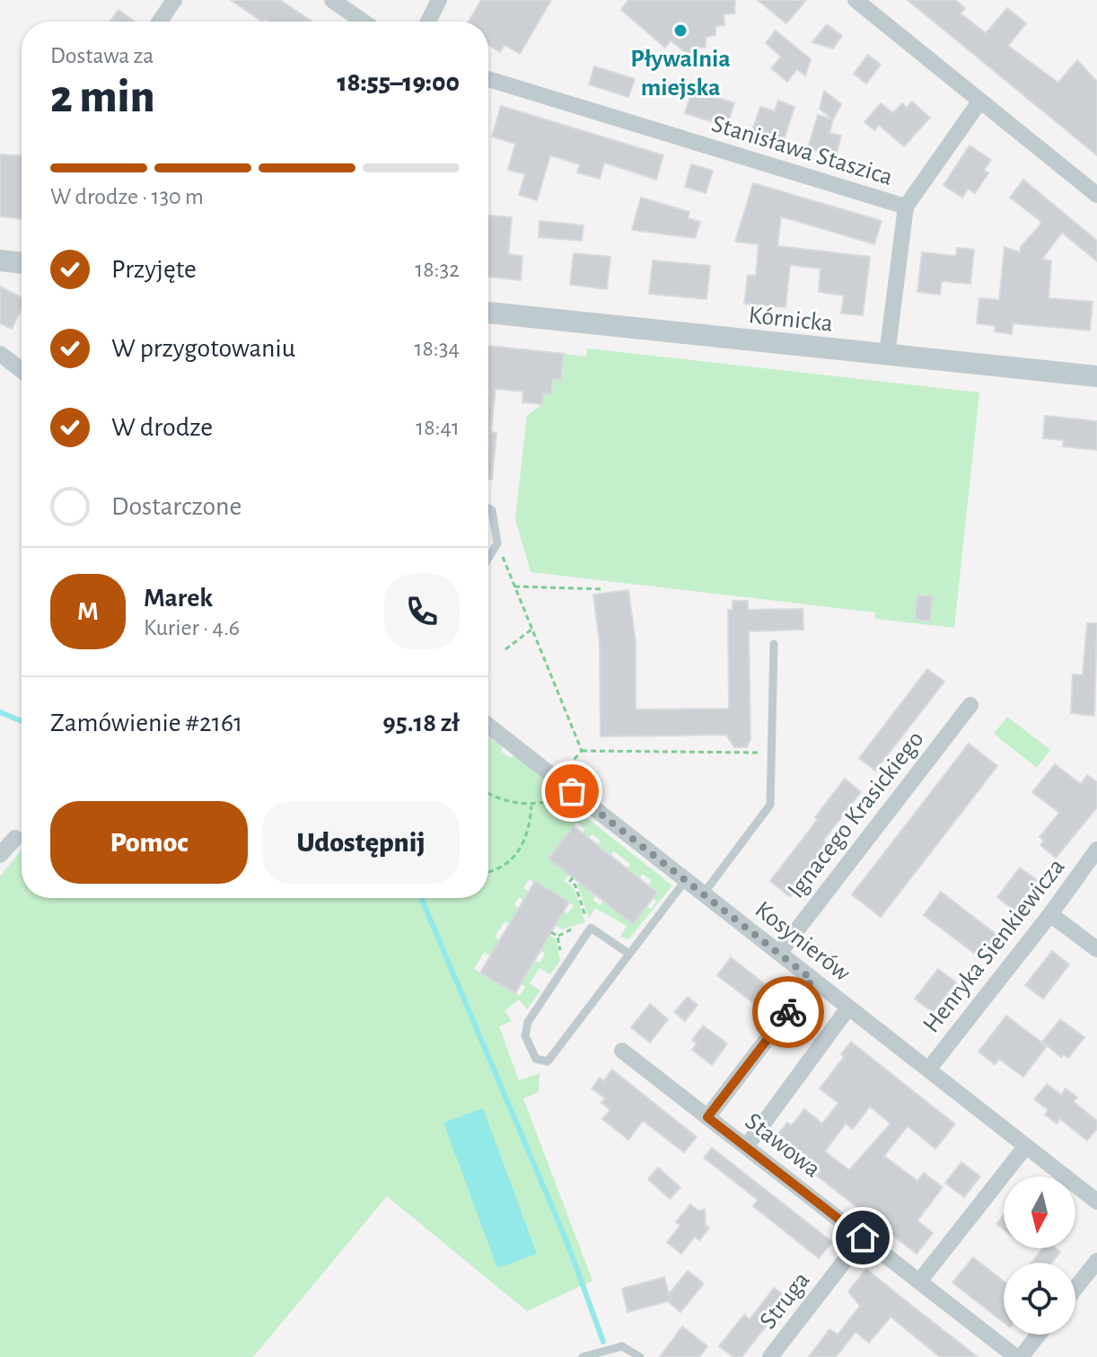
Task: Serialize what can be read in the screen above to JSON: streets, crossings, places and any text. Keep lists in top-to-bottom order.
{
  "streets": {
    "street": [
      "Stanisława Staszica",
      "Kórnicka",
      "Ignacego Krasickiego",
      "Kosynierów",
      "Henryka Sienkiewicza",
      "Stawowa",
      "Struga"
    ]
  },
  "crossings": [
    ["Ignacego Krasickiego", "Kosynierów"],
    ["Kosynierów", "Henryka Sienkiewicza"],
    ["Stawowa", "Struga"]
  ],
  "places": ["Pływalnia miejska"],
  "north": "bottom",
  "page": {
    "heading": ["2 min", "Dostawa za", "18:55–19:00"],
    "panel": [
      "Marek",
      "Kurier · 4.6",
      "Zamówienie #2161",
      "95.18 zł"
    ],
    "bar": "W drodze · 130 m",
    "list": [
      ["Przyjęte", "18:32"],
      ["W przygotowaniu", "18:34"],
      ["W drodze", "18:41"],
      "Dostarczone"
    ],
    "round": "M",
    "buttons": ["Pomoc", "Udostępnij"]
  }
}
